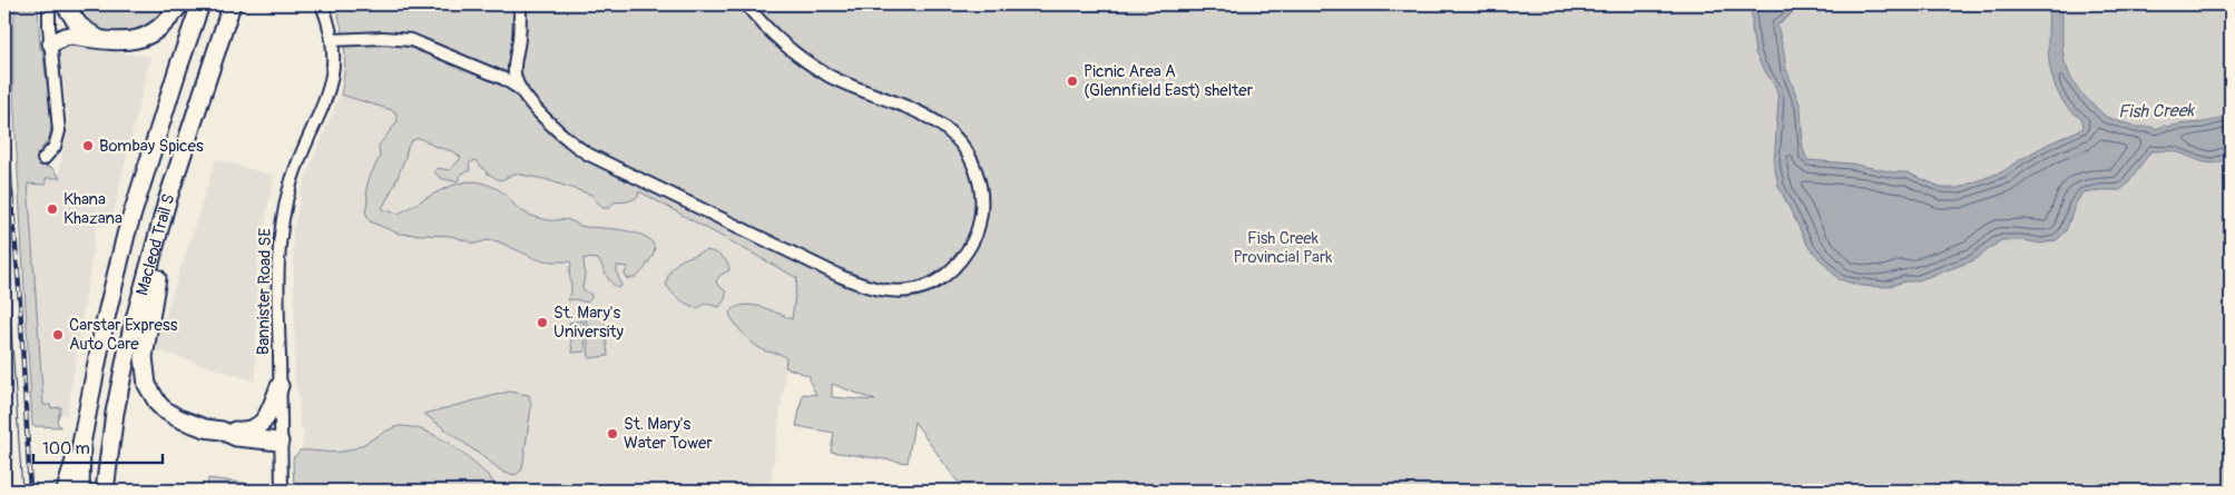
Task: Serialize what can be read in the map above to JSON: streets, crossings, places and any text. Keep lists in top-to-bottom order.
{
  "streets": {
    "highway": ["Macleod Trail S"],
    "street": ["Bannister Road SE"]
  },
  "water": ["Fish Creek"],
  "parks": ["Fish Creek Provincial Park"],
  "places": [
    "Picnic Area A (Glennfield East) shelter",
    "Bombay Spices",
    "Khana Khazana",
    "St. Mary's University",
    "Carstar Express Auto Care",
    "St. Mary's Water Tower"
  ],
  "scale_bar": "100 m"
}
